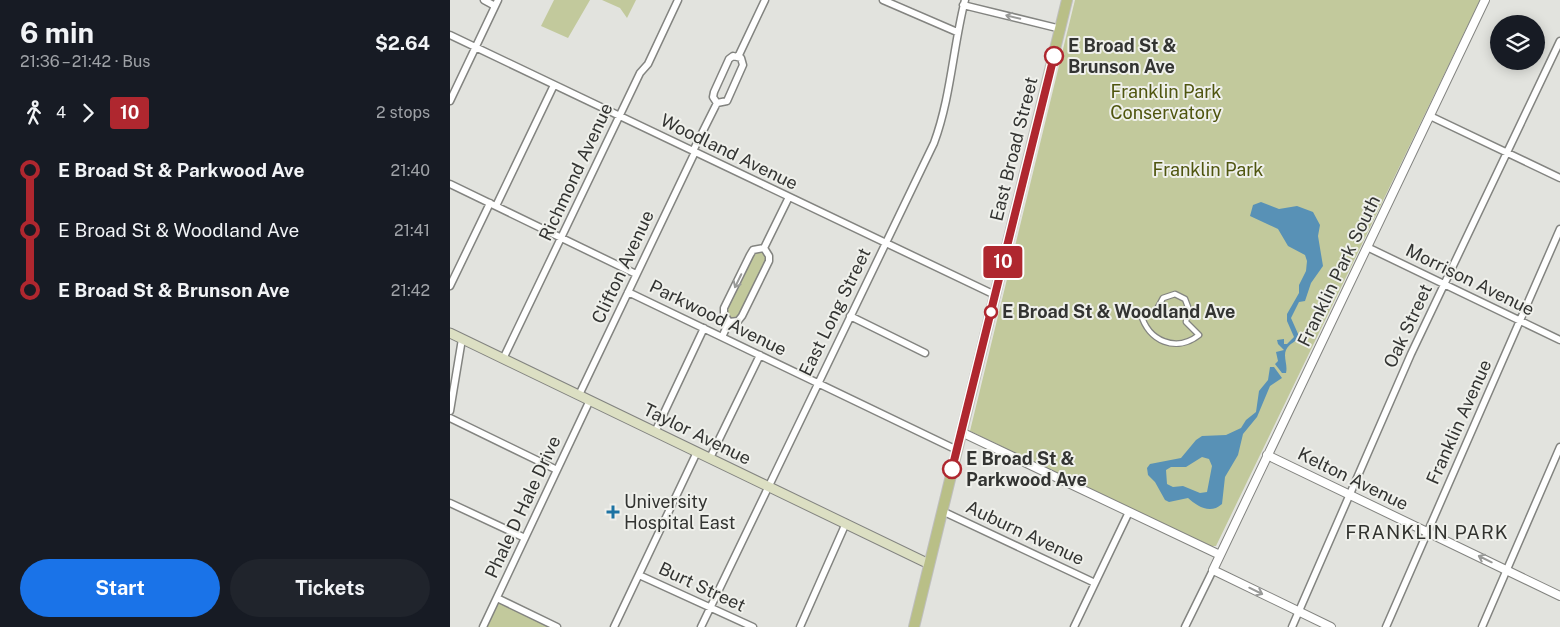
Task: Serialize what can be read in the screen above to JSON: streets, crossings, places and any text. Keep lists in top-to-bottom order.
{
  "streets": {
    "main road": ["East Broad Street", "Taylor Avenue"],
    "street": [
      "Woodland Avenue",
      "Richmond Avenue",
      "Clifton Avenue",
      "Franklin Park South",
      "Morrison Avenue",
      "East Long Street",
      "Parkwood Avenue",
      "Oak Street",
      "Franklin Avenue",
      "Kelton Avenue",
      "Phale D Hale Drive",
      "Auburn Avenue",
      "Burt Street"
    ]
  },
  "crossings": [
    ["East Broad Street", "Woodland Avenue"],
    ["East Broad Street", "Parkwood Avenue"],
    ["East Broad Street", "Taylor Avenue"],
    ["East Broad Street", "Auburn Avenue"],
    ["Woodland Avenue", "Richmond Avenue"],
    ["Woodland Avenue", "Clifton Avenue"],
    ["Woodland Avenue", "East Long Street"],
    ["Richmond Avenue", "Parkwood Avenue"],
    ["Richmond Avenue", "Taylor Avenue"],
    ["Clifton Avenue", "Parkwood Avenue"],
    ["Clifton Avenue", "Taylor Avenue"],
    ["Franklin Park South", "Morrison Avenue"],
    ["Franklin Park South", "Kelton Avenue"],
    ["Morrison Avenue", "Oak Street"],
    ["Morrison Avenue", "Franklin Avenue"],
    ["East Long Street", "Parkwood Avenue"],
    ["East Long Street", "Taylor Avenue"],
    ["East Long Street", "Burt Street"],
    ["Oak Street", "Kelton Avenue"],
    ["Franklin Avenue", "Kelton Avenue"],
    ["Taylor Avenue", "Phale D Hale Drive"]
  ],
  "districts": ["FRANKLIN PARK"],
  "parks": ["Franklin Park Conservatory", "Franklin Park"],
  "places": {
    "other": ["E Broad St & Brunson Ave", "E Broad St & Woodland Ave", "E Broad St & Parkwood Ave"],
    "health": ["University Hospital East"]
  },
  "lines": ["bus line 10"],
  "page": {
    "heading": ["6 min", "21:36 – 21:42 · Bus", "$2.64"],
    "on_map": "10",
    "legs": ["4", "10", "2 stops"],
    "list": [
      {
        "name": "E Broad St & Parkwood Ave",
        "value": "21:40"
      },
      {
        "name": "E Broad St & Woodland Ave",
        "value": "21:41"
      },
      {
        "name": "E Broad St & Brunson Ave",
        "value": "21:42"
      }
    ],
    "buttons": ["Start", "Tickets"]
  }
}
